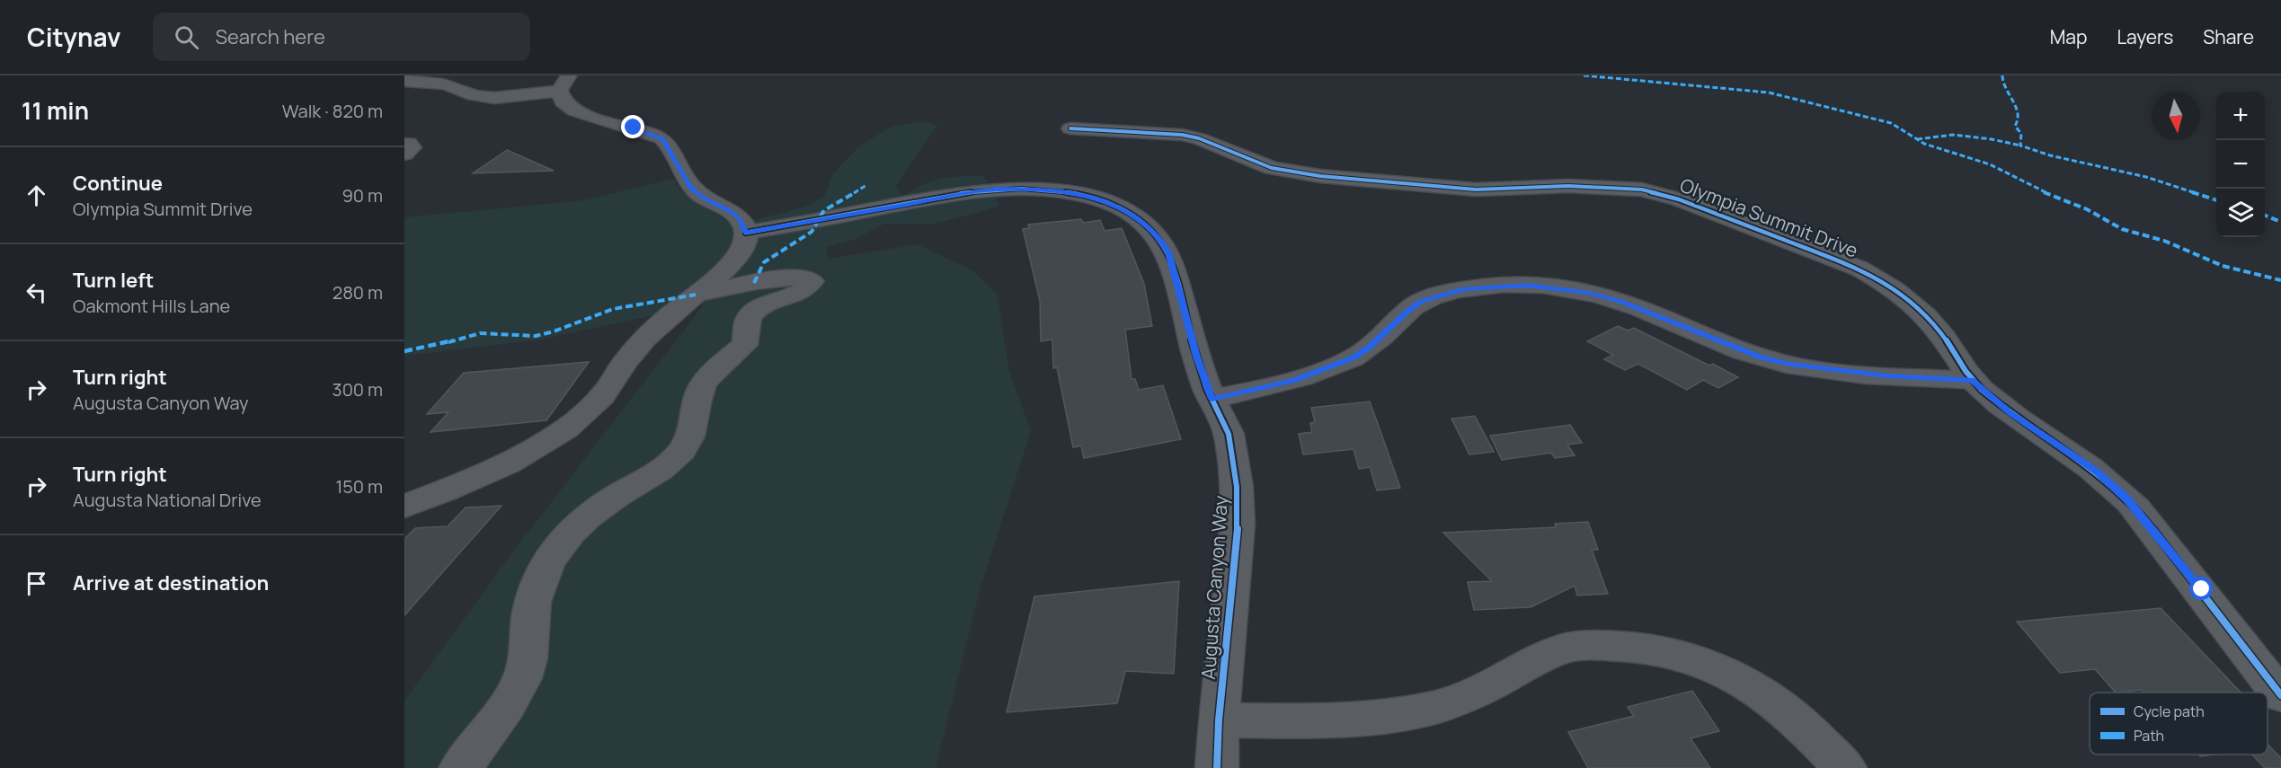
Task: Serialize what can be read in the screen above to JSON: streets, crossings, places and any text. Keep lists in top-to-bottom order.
{
  "streets": {
    "street": ["Olympia Summit Drive", "Augusta Canyon Way"]
  },
  "legend": ["Cycle path", "Path"],
  "north": "bottom",
  "page": {
    "header": "Citynav",
    "search": "Search here",
    "nav": ["Map", "Layers", "Share"],
    "heading": ["11 min", "Walk · 820 m"],
    "map_buttons": ["+", "−"],
    "list": [
      ["Continue", "Olympia Summit Drive", "90 m"],
      ["Turn left", "Oakmont Hills Lane", "280 m"],
      ["Turn right", "Augusta Canyon Way", "300 m"],
      ["Turn right", "Augusta National Drive", "150 m"],
      "Arrive at destination"
    ]
  }
}
